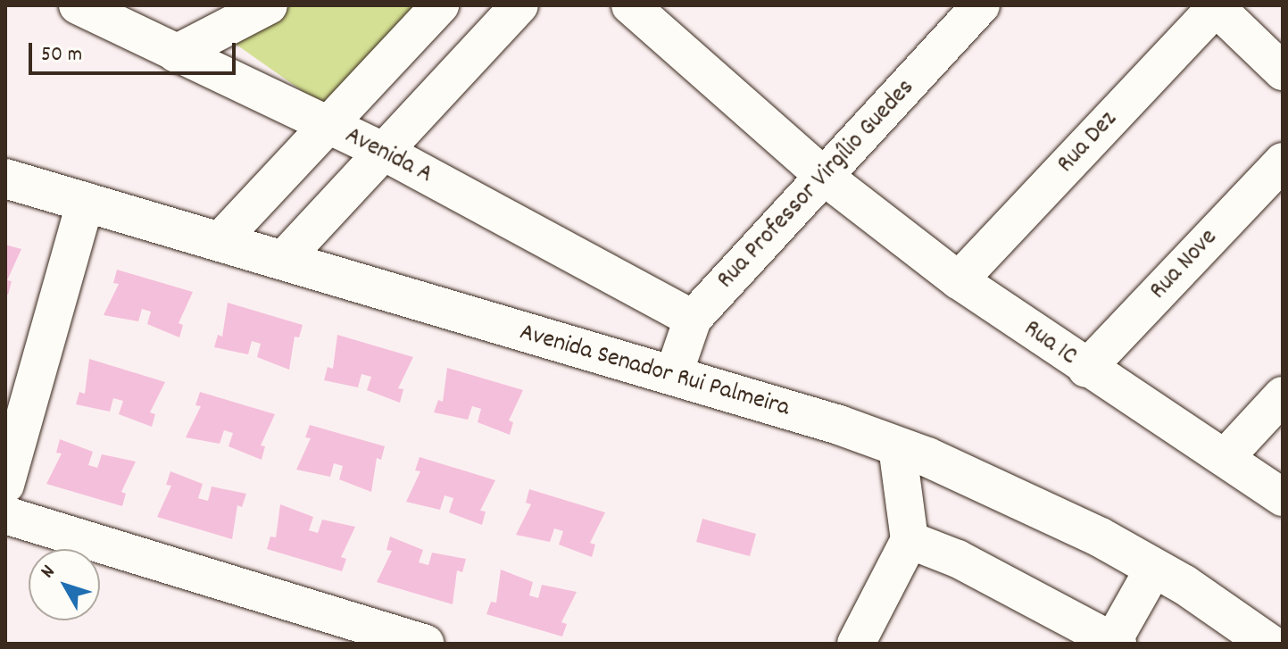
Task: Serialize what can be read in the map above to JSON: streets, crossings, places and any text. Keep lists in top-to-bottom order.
{
  "streets": {
    "main road": ["Avenida Senador Rui Palmeira"],
    "street": [
      "Rua Dez",
      "Avenida A",
      "Rua Professor Virgílio Guedes",
      "Rua Nove",
      "Rua 1C"
    ]
  },
  "crossings": [
    ["Rua Dez", "Rua 1C"],
    ["Avenida A", "Rua Professor Virgílio Guedes"],
    ["Rua Professor Virgílio Guedes", "Rua 1C"],
    ["Rua Professor Virgílio Guedes", "Avenida Senador Rui Palmeira"],
    ["Rua Nove", "Rua 1C"]
  ],
  "scale_bar": "50 m",
  "north": "top left"
}
